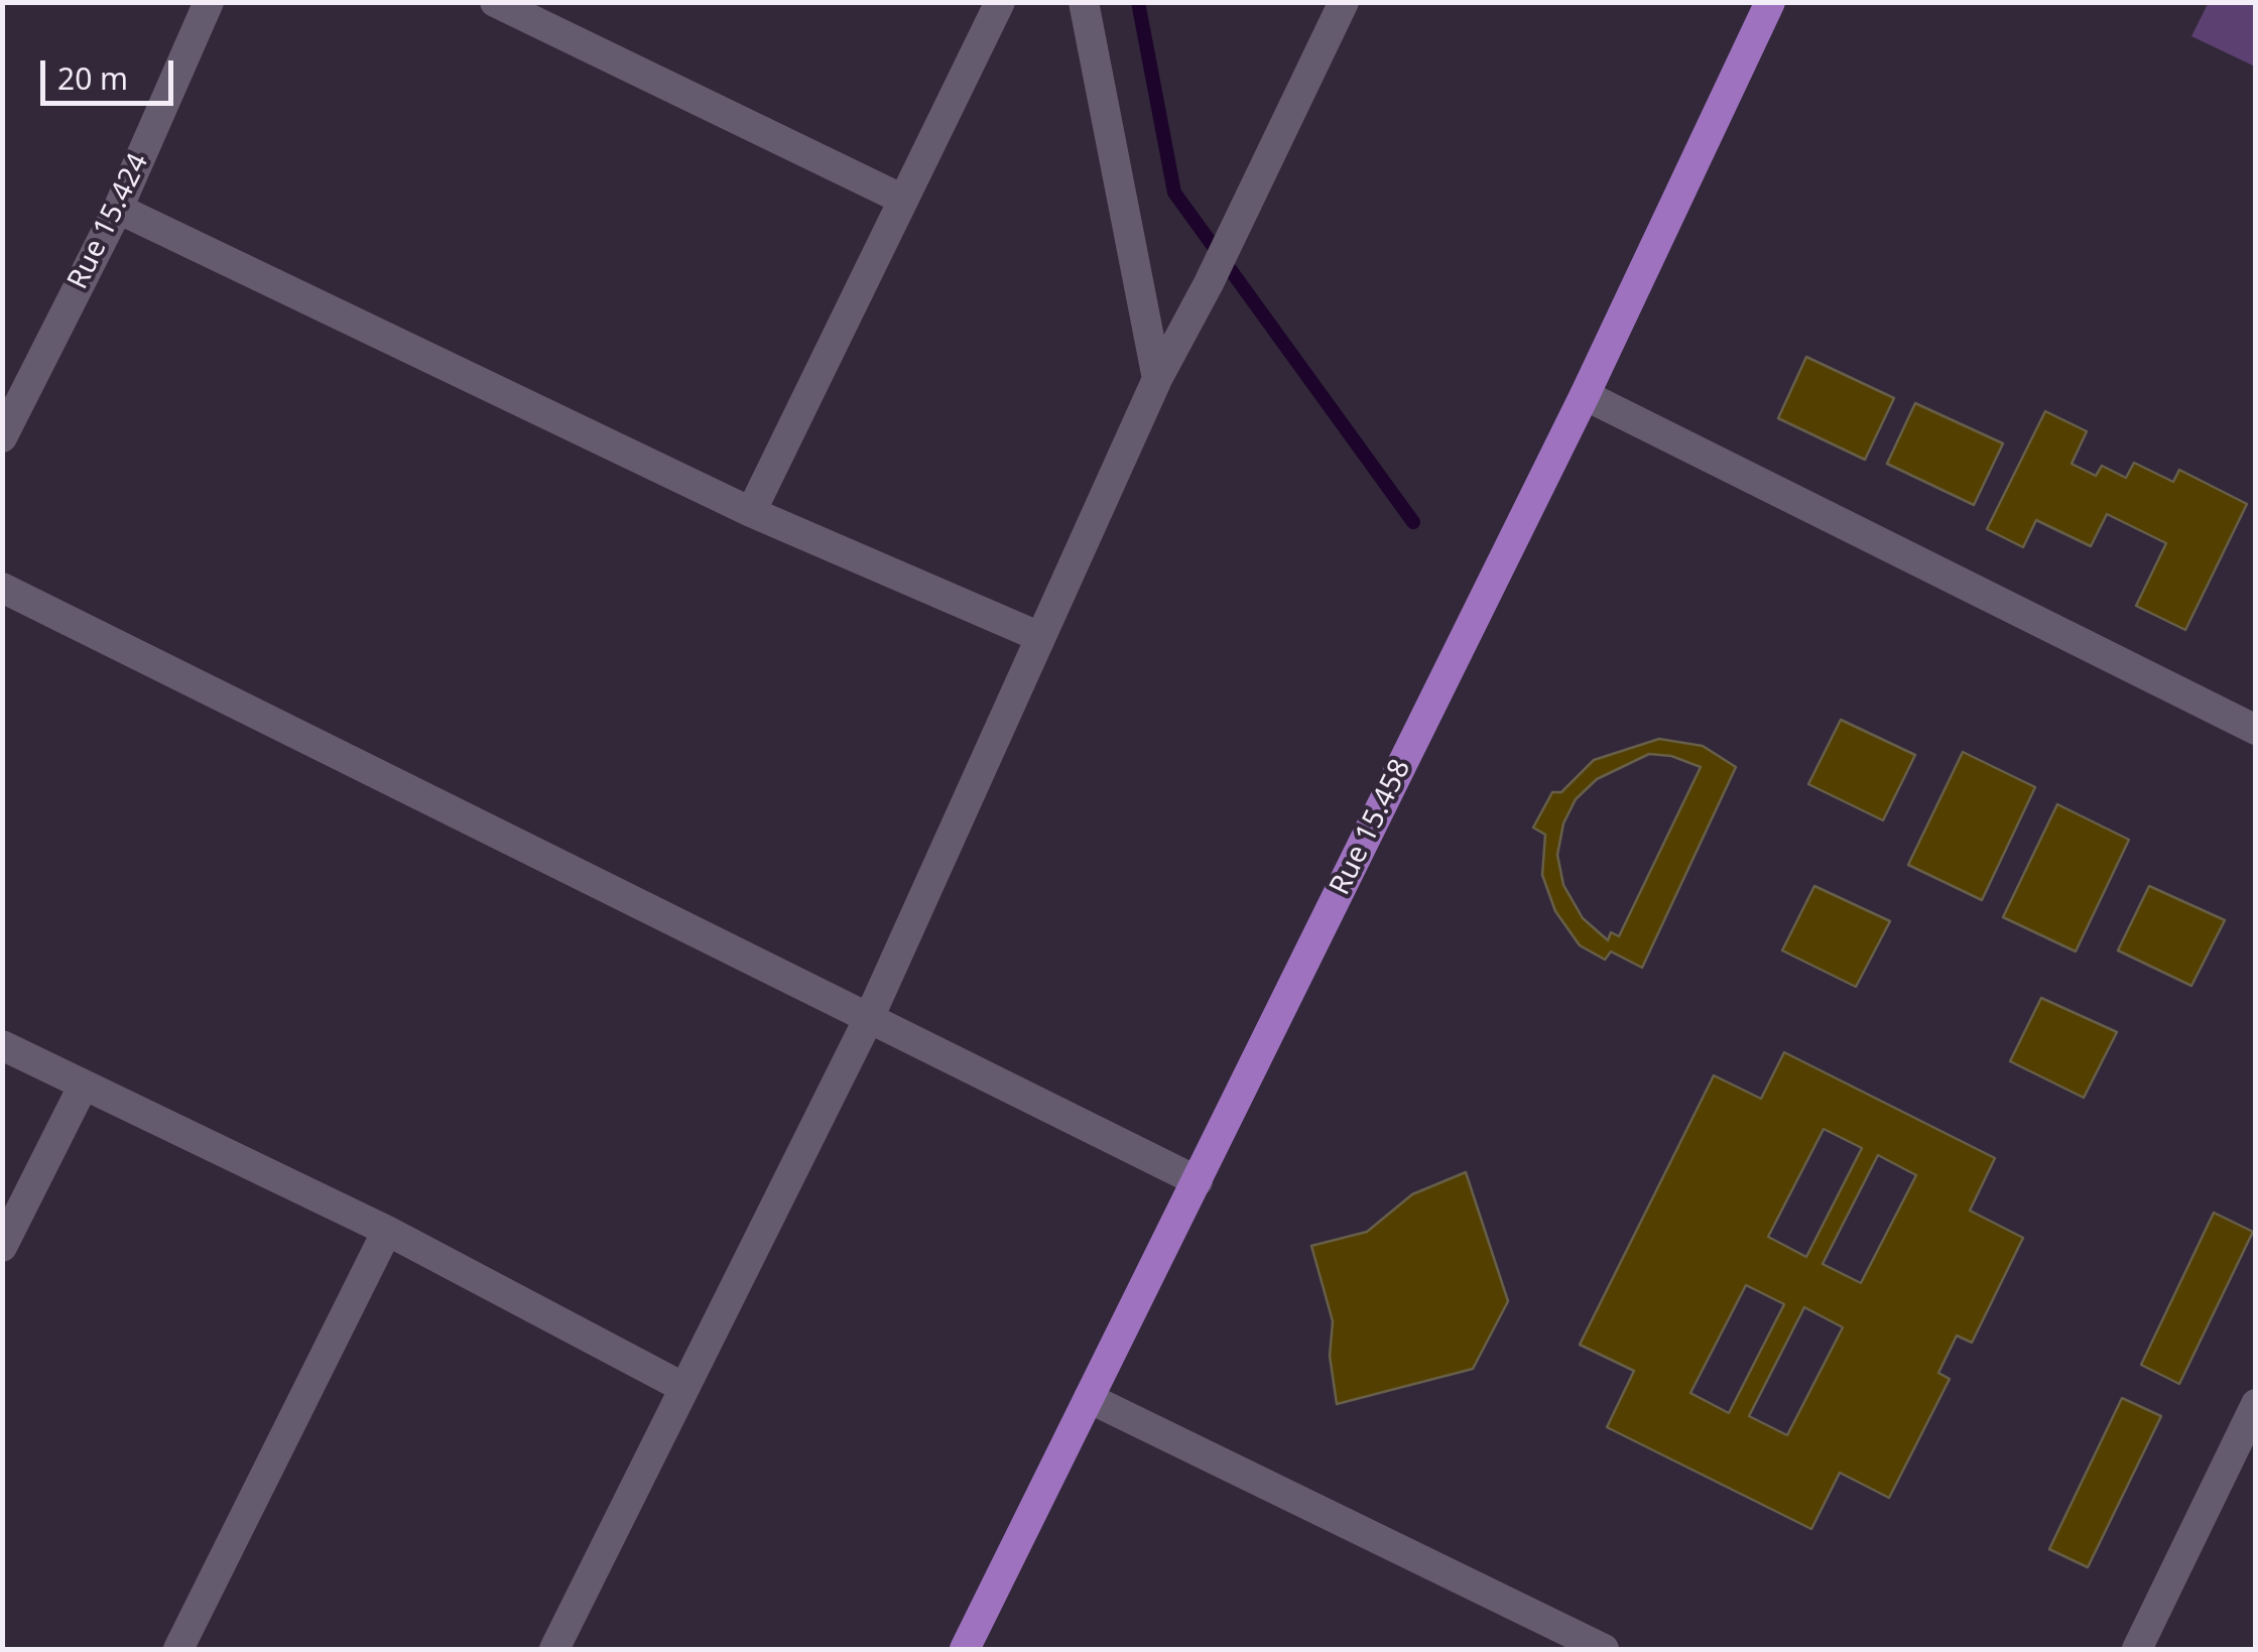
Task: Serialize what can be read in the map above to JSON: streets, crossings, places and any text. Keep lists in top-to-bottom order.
{
  "streets": {
    "main road": ["Rue 15.458"],
    "street": ["Rue 15.424"]
  },
  "scale_bar": "20 m"
}
